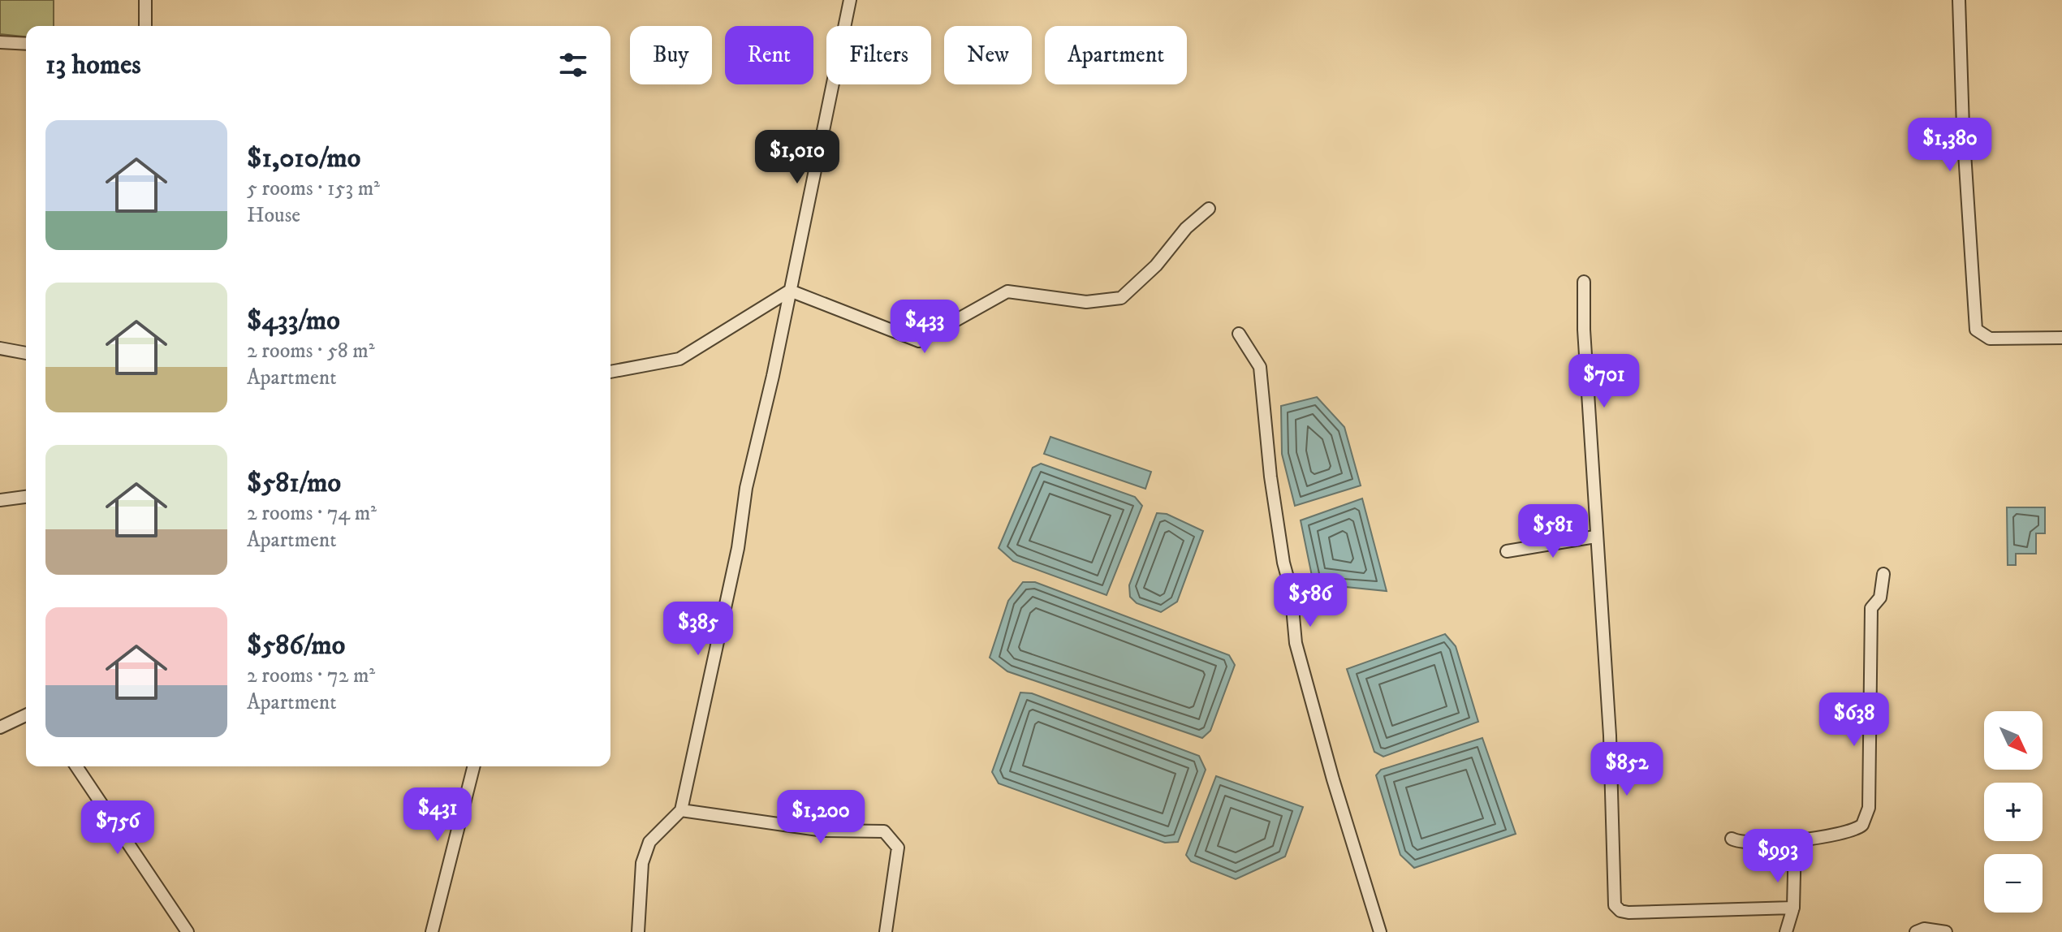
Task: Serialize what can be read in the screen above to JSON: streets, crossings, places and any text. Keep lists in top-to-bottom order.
{
  "north": "bottom right",
  "page": {
    "chip": [
      "Buy",
      "Rent",
      "Filters",
      "New",
      "Apartment"
    ],
    "heading": "13 homes",
    "list": [
      {
        "name": "$1,010/mo",
        "note": "5 rooms · 153 m² · House"
      },
      {
        "name": "$433/mo",
        "note": "2 rooms · 58 m² · Apartment"
      },
      {
        "name": "$581/mo",
        "note": "2 rooms · 74 m² · Apartment"
      },
      {
        "name": "$586/mo",
        "note": "2 rooms · 72 m² · Apartment"
      }
    ],
    "price": [
      "$1,380",
      "$1,010",
      "$433",
      "$701",
      "$581",
      "$586",
      "$385",
      "$638",
      "$852",
      "$431",
      "$1,200",
      "$756",
      "$993"
    ],
    "map_buttons": ["+", "−"]
  }
}
